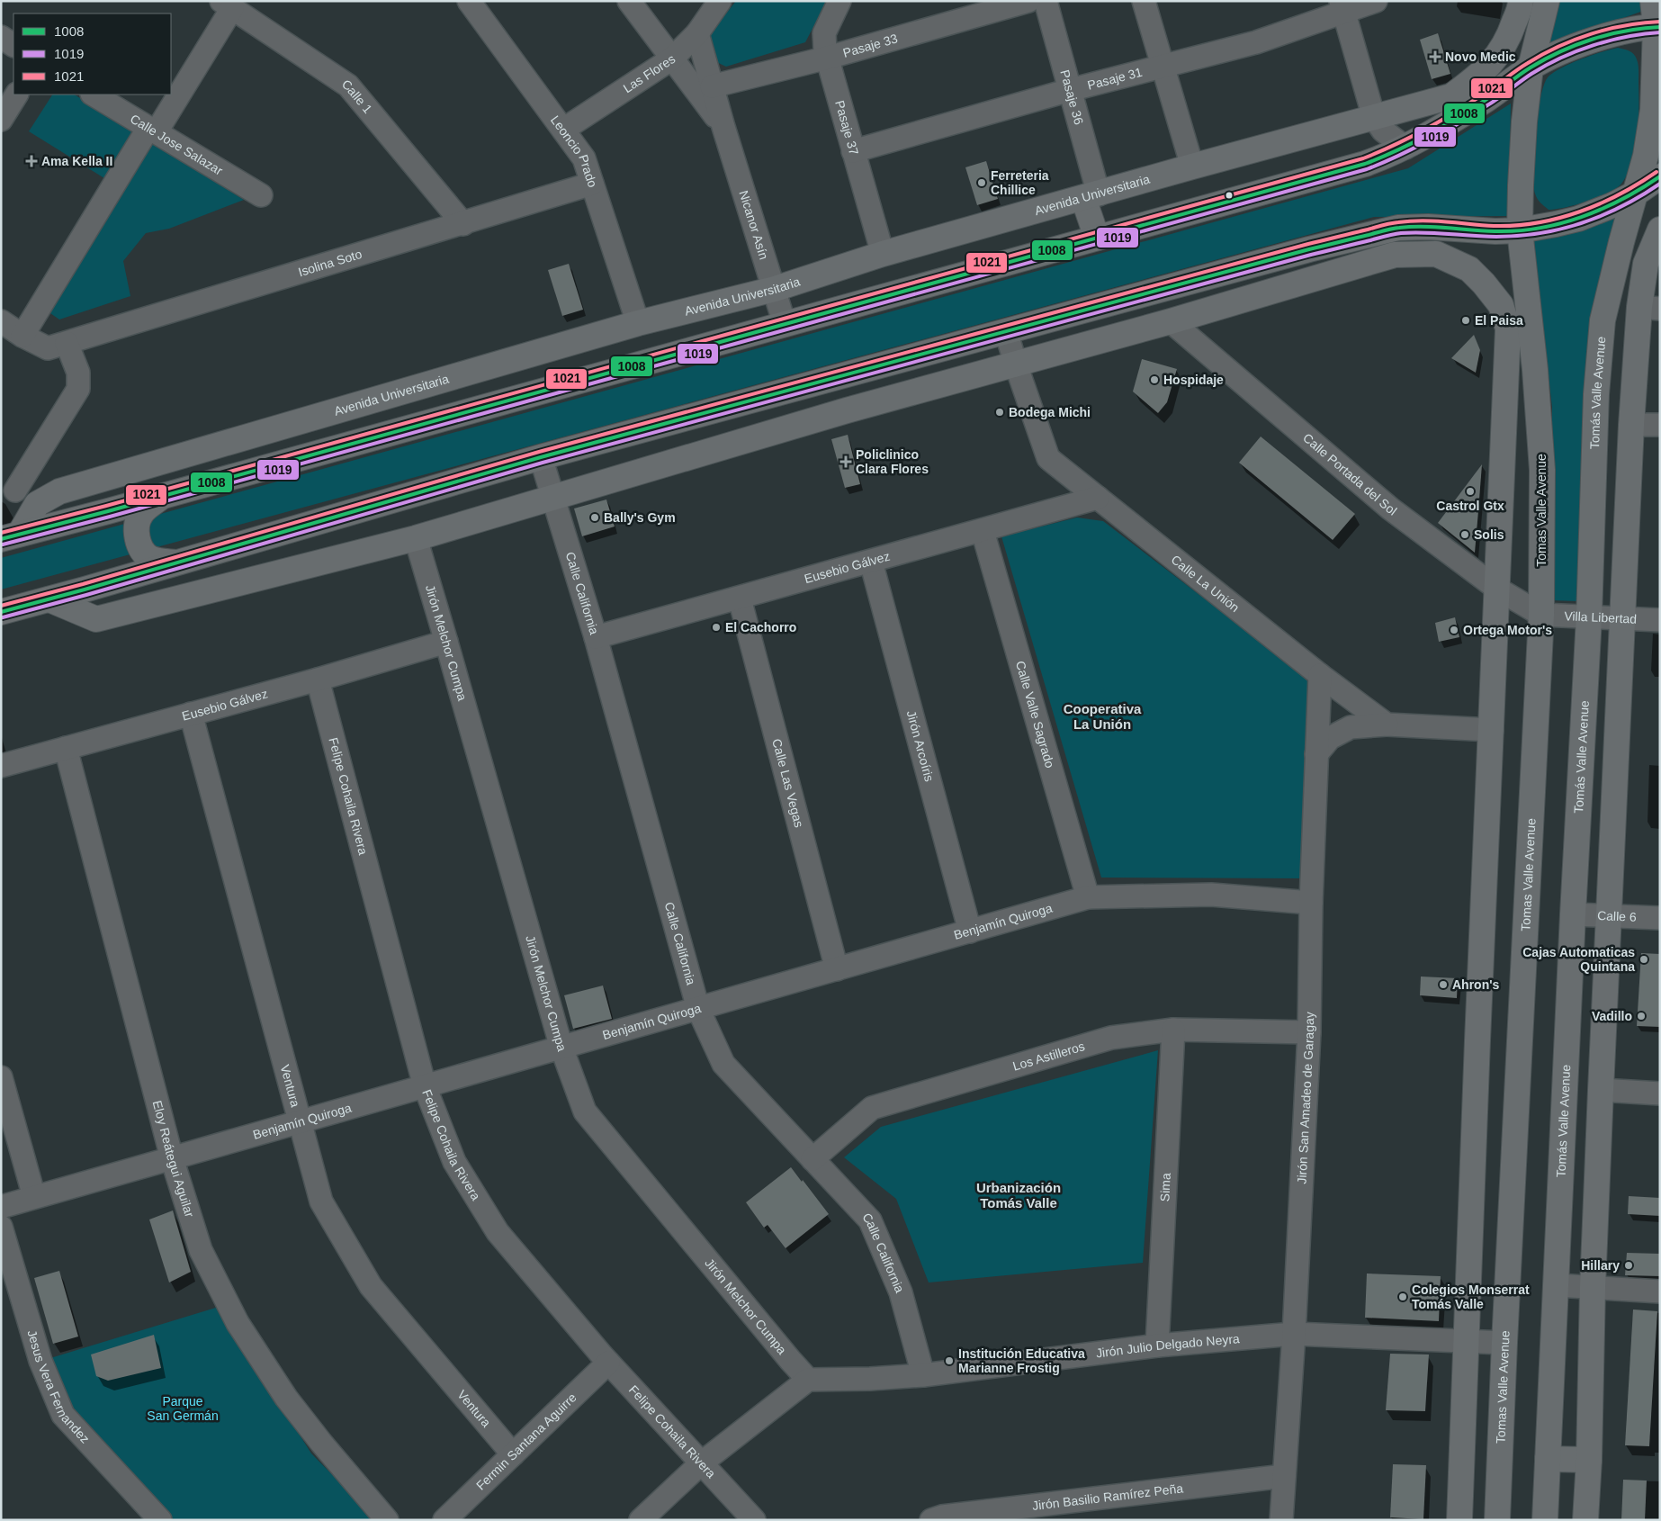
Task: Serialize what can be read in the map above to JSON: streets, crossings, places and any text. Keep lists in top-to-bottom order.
{
  "streets": {
    "main road": ["Avenida Universitaria", "Tomás Valle Avenue", "Tomas Valle Avenue"],
    "street": [
      "Pasaje 33",
      "Las Flores",
      "Pasaje 31",
      "Calle 1",
      "Pasaje 36",
      "Pasaje 37",
      "Calle Jose Salazar",
      "Leoncio Prado",
      "Nicanor Asín",
      "Isolina Soto",
      "Calle Portada del Sol",
      "Eusebio Gálvez",
      "Calle La Unión",
      "Calle California",
      "Villa Libertad",
      "Jirón Melchor Cumpa",
      "Calle Valle Sagrado",
      "Jirón Arcoíris",
      "Calle Las Vegas",
      "Felipe Cohaila Rivera",
      "Calle 6",
      "Benjamín Quiroga",
      "Los Astilleros",
      "Ventura",
      "Jirón San Amadeo de Garagay",
      "Eloy Reátegui Aguilar",
      "Sima",
      "Jirón Julio Delgado Neyra",
      "Jesus Vera Fernandez",
      "Fermin Santana Aguirre",
      "Jirón Basilio Ramírez Peña"
    ]
  },
  "crossings": [
    ["Pasaje 33", "Pasaje 37"],
    ["Pasaje 33", "Nicanor Asín"],
    ["Las Flores", "Leoncio Prado"],
    ["Las Flores", "Nicanor Asín"],
    ["Pasaje 31", "Pasaje 36"],
    ["Pasaje 31", "Pasaje 37"],
    ["Calle 1", "Isolina Soto"],
    ["Pasaje 36", "Avenida Universitaria"],
    ["Pasaje 37", "Avenida Universitaria"],
    ["Leoncio Prado", "Avenida Universitaria"],
    ["Leoncio Prado", "Isolina Soto"],
    ["Avenida Universitaria", "Nicanor Asín"],
    ["Tomás Valle Avenue", "Villa Libertad"],
    ["Tomás Valle Avenue", "Calle 6"],
    ["Calle Portada del Sol", "Tomas Valle Avenue"],
    ["Calle Portada del Sol", "Villa Libertad"],
    ["Tomas Valle Avenue", "Villa Libertad"],
    ["Tomas Valle Avenue", "Jirón Julio Delgado Neyra"],
    ["Eusebio Gálvez", "Calle La Unión"],
    ["Eusebio Gálvez", "Calle California"],
    ["Eusebio Gálvez", "Jirón Melchor Cumpa"],
    ["Eusebio Gálvez", "Calle Valle Sagrado"],
    ["Eusebio Gálvez", "Jirón Arcoíris"],
    ["Eusebio Gálvez", "Calle Las Vegas"],
    ["Eusebio Gálvez", "Felipe Cohaila Rivera"],
    ["Eusebio Gálvez", "Ventura"],
    ["Eusebio Gálvez", "Eloy Reátegui Aguilar"],
    ["Calle La Unión", "Jirón San Amadeo de Garagay"],
    ["Calle California", "Benjamín Quiroga"],
    ["Calle California", "Los Astilleros"],
    ["Calle California", "Jirón Julio Delgado Neyra"],
    ["Jirón Melchor Cumpa", "Benjamín Quiroga"],
    ["Jirón Melchor Cumpa", "Jirón Julio Delgado Neyra"],
    ["Calle Valle Sagrado", "Benjamín Quiroga"],
    ["Jirón Arcoíris", "Benjamín Quiroga"],
    ["Calle Las Vegas", "Benjamín Quiroga"],
    ["Felipe Cohaila Rivera", "Benjamín Quiroga"],
    ["Felipe Cohaila Rivera", "Fermin Santana Aguirre"],
    ["Benjamín Quiroga", "Ventura"],
    ["Benjamín Quiroga", "Jirón San Amadeo de Garagay"],
    ["Benjamín Quiroga", "Eloy Reátegui Aguilar"],
    ["Los Astilleros", "Jirón San Amadeo de Garagay"],
    ["Los Astilleros", "Sima"],
    ["Ventura", "Fermin Santana Aguirre"],
    ["Jirón San Amadeo de Garagay", "Jirón Julio Delgado Neyra"],
    ["Jirón San Amadeo de Garagay", "Jirón Basilio Ramírez Peña"],
    ["Sima", "Jirón Julio Delgado Neyra"]
  ],
  "districts": ["Cooperativa La Unión", "Urbanización Tomás Valle"],
  "parks": ["Parque San Germán"],
  "places": {
    "health": ["Novo Medic", "Ama Kella II", "Policlinico Clara Flores"],
    "other": [
      "Ferreteria Chillice",
      "El Paisa",
      "Hospidaje",
      "Bodega Michi",
      "Castrol Gtx",
      "Bally's Gym",
      "Solis",
      "El Cachorro",
      "Ortega Motor's",
      "Cajas Automaticas Quintana",
      "Ahron's",
      "Vadillo",
      "Hillary",
      "Colegios Monserrat Tomás Valle",
      "Institución Educativa Marianne Frostig"
    ]
  },
  "lines": ["transit line 1021", "transit line 1008", "transit line 1019"],
  "legend": ["1008", "1019", "1021"]
}
